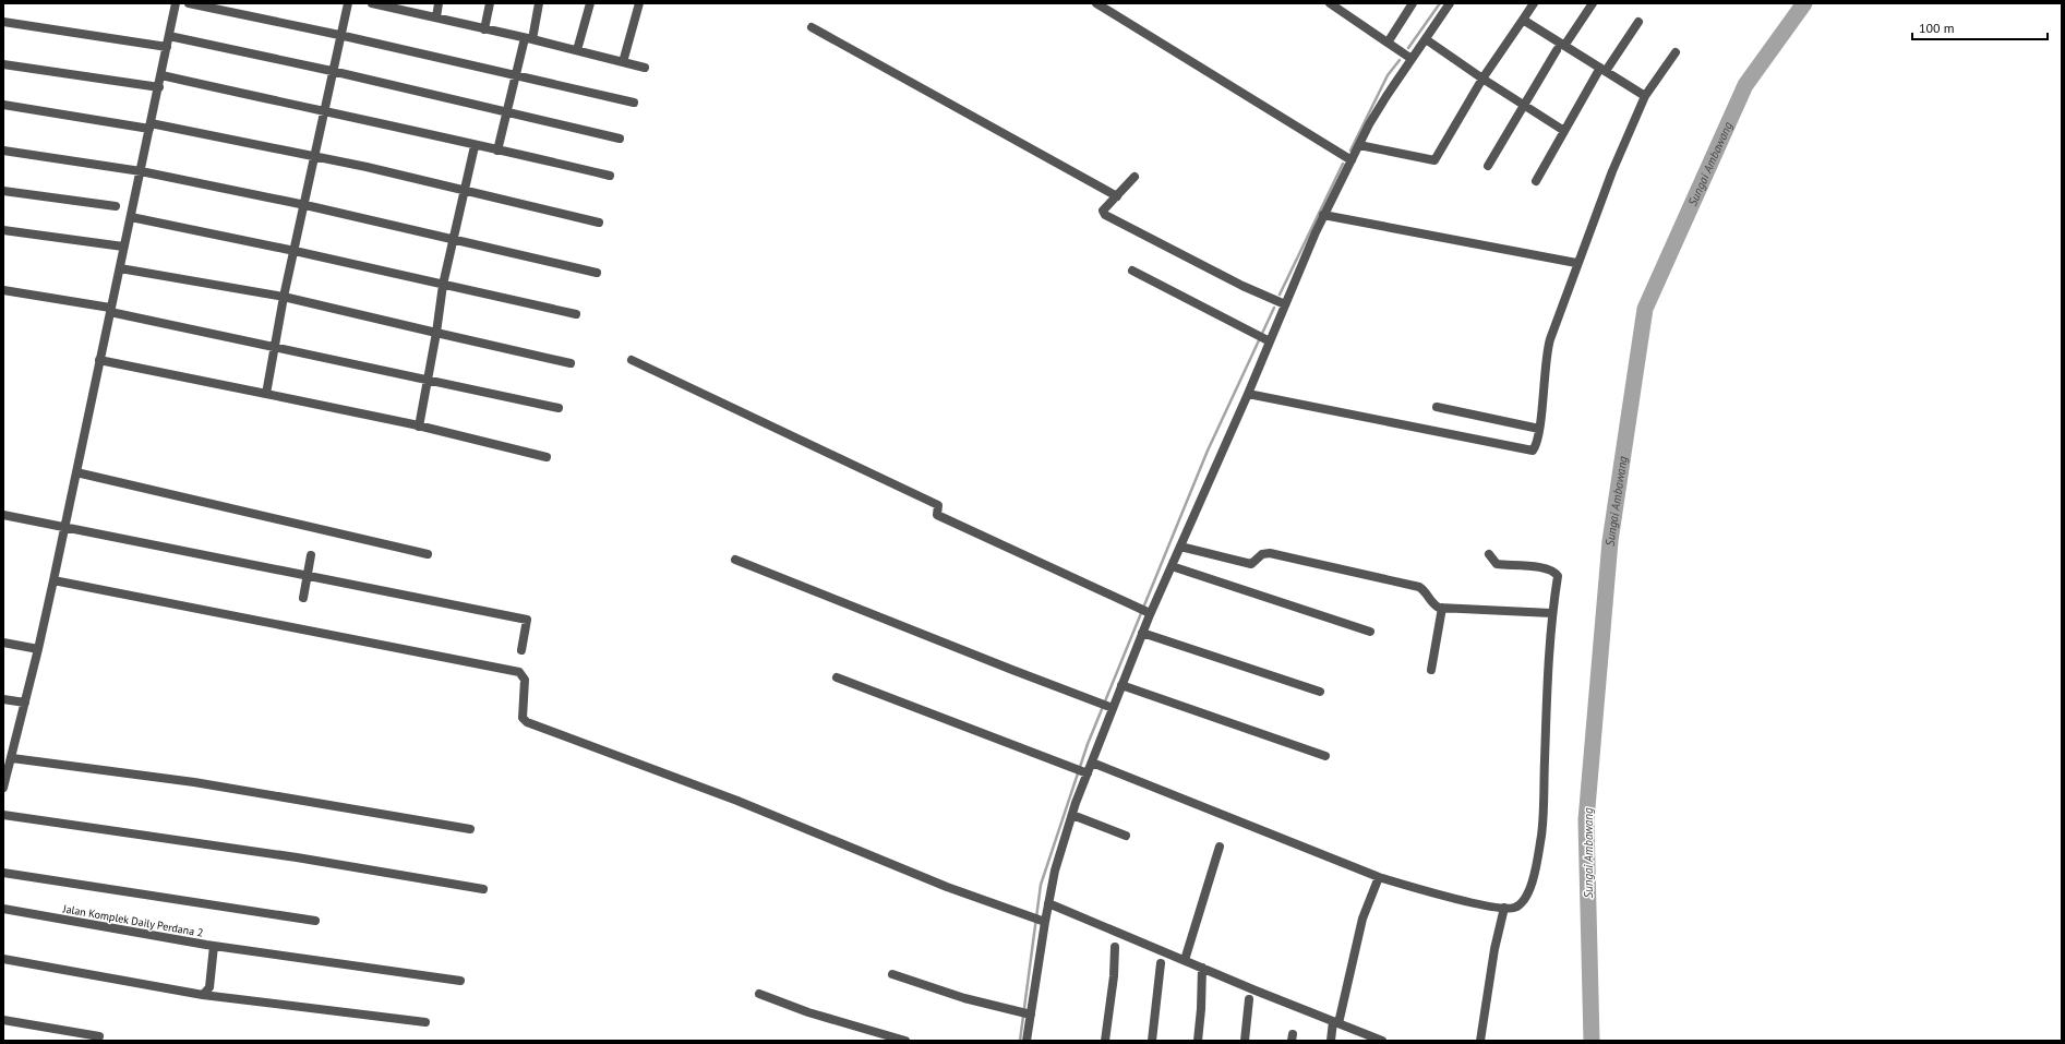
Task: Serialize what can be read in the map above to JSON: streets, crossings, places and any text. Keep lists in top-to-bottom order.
{
  "streets": {
    "street": ["Jalan Komplek Daily Perdana 2"]
  },
  "water": ["Sungai Ambawang"],
  "scale_bar": "100 m"
}
